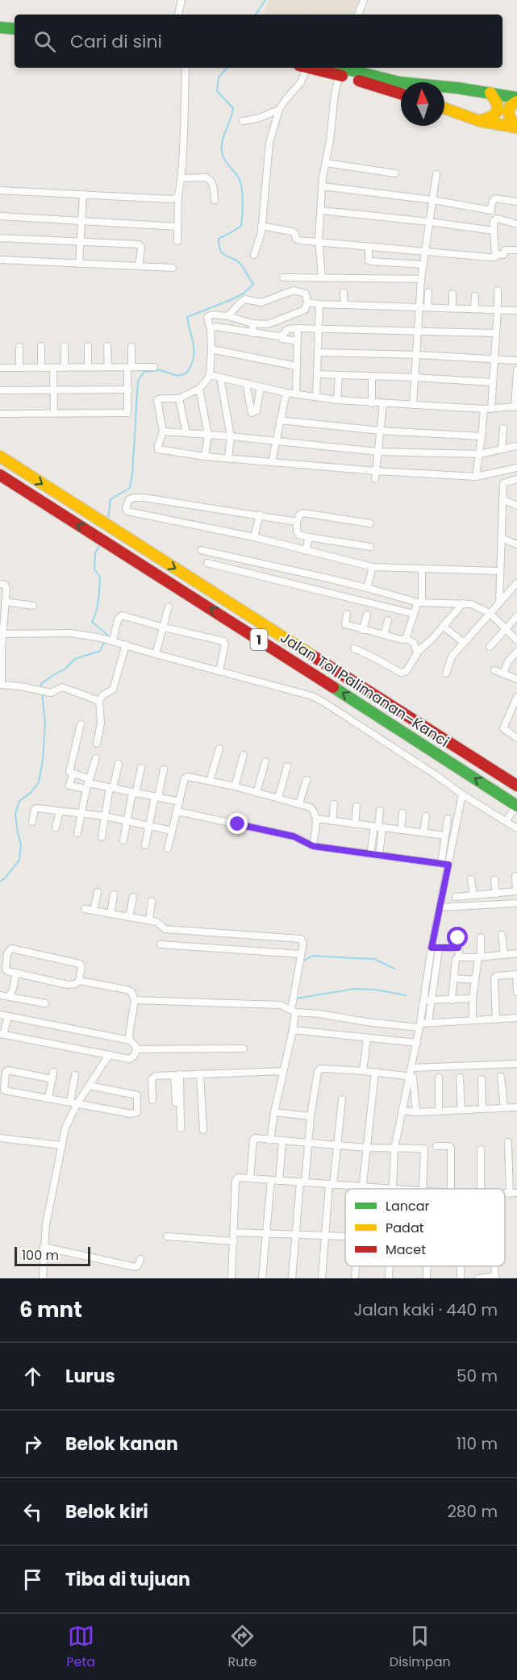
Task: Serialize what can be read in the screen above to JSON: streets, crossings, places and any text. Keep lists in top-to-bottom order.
{
  "streets": {
    "highway": ["1", "Jalan Tol Palimanan–Kanci"]
  },
  "legend": ["Lancar", "Padat", "Macet"],
  "scale_bar": "100 m",
  "north": "top",
  "page": {
    "search": "Cari di sini",
    "scale": "100 m",
    "heading": ["6 mnt", "Jalan kaki · 440 m"],
    "list": [
      ["Lurus", "50 m"],
      ["Belok kanan", "110 m"],
      ["Belok kiri", "280 m"],
      "Tiba di tujuan"
    ],
    "nav": ["Peta", "Rute", "Disimpan"]
  }
}
